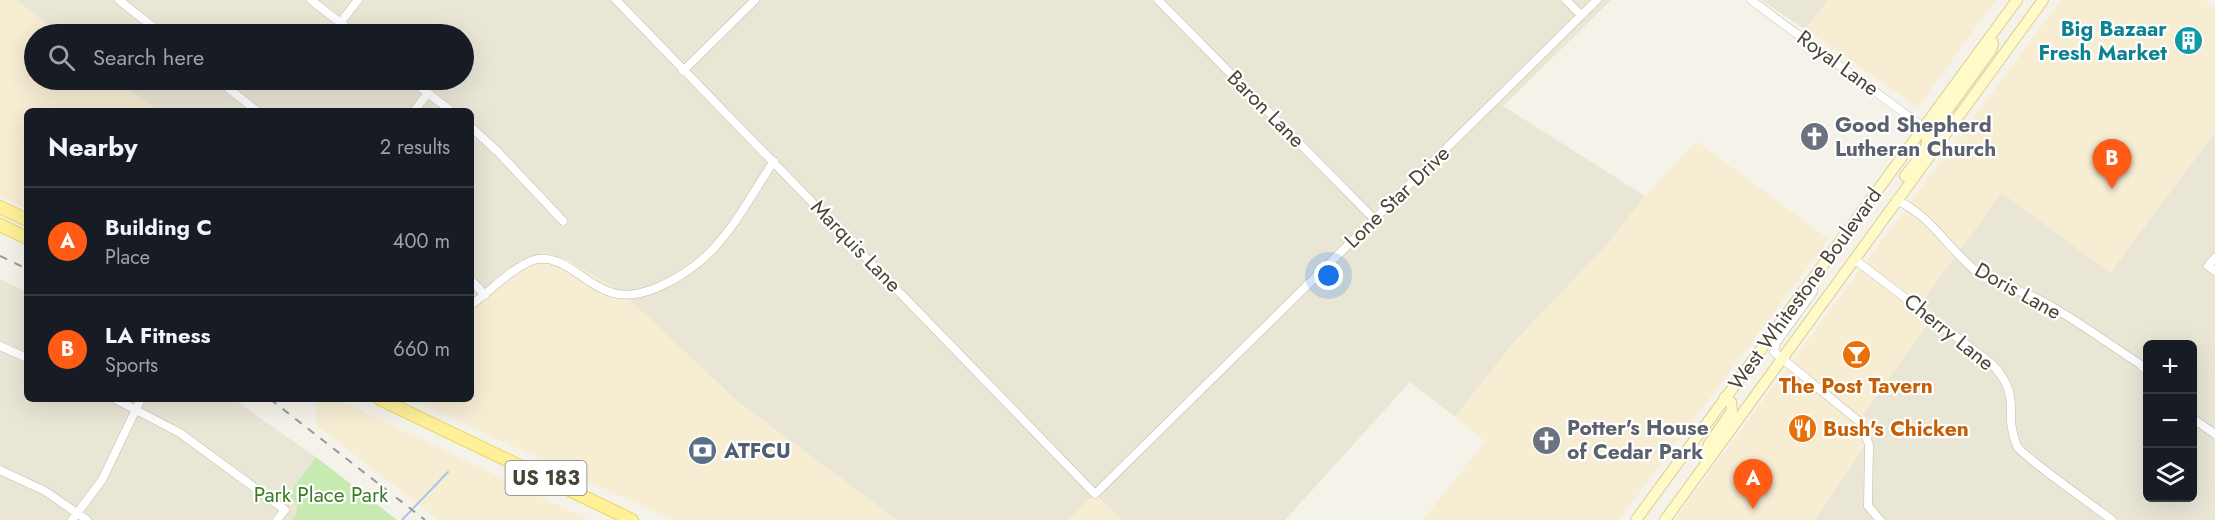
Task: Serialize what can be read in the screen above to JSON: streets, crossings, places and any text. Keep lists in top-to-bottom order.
{
  "streets": {
    "main road": ["West Whitestone Boulevard", "US 183"],
    "street": [
      "Royal Lane",
      "Baron Lane",
      "Lone Star Drive",
      "Marquis Lane",
      "Doris Lane",
      "Cherry Lane"
    ]
  },
  "crossings": [
    ["Royal Lane", "West Whitestone Boulevard"],
    ["Baron Lane", "Lone Star Drive"],
    ["Lone Star Drive", "Marquis Lane"],
    ["West Whitestone Boulevard", "Doris Lane"],
    ["West Whitestone Boulevard", "Cherry Lane"]
  ],
  "parks": ["Park Place Park"],
  "places": {
    "building": ["Big Bazaar Fresh Market"],
    "church": ["Good Shepherd Lutheran Church", "Potter's House of Cedar Park"],
    "bar": ["The Post Tavern"],
    "restaurant": ["Bush's Chicken"],
    "bank": ["ATFCU"]
  },
  "page": {
    "search": "Search here",
    "heading": ["Nearby", "2 results"],
    "pins": ["B", "A"],
    "list": [
      {
        "mark": "A",
        "name": "Building C",
        "note": "Place",
        "value": "400 m"
      },
      {
        "mark": "B",
        "name": "LA Fitness",
        "note": "Sports",
        "value": "660 m"
      }
    ],
    "map_buttons": ["+", "−"]
  }
}
